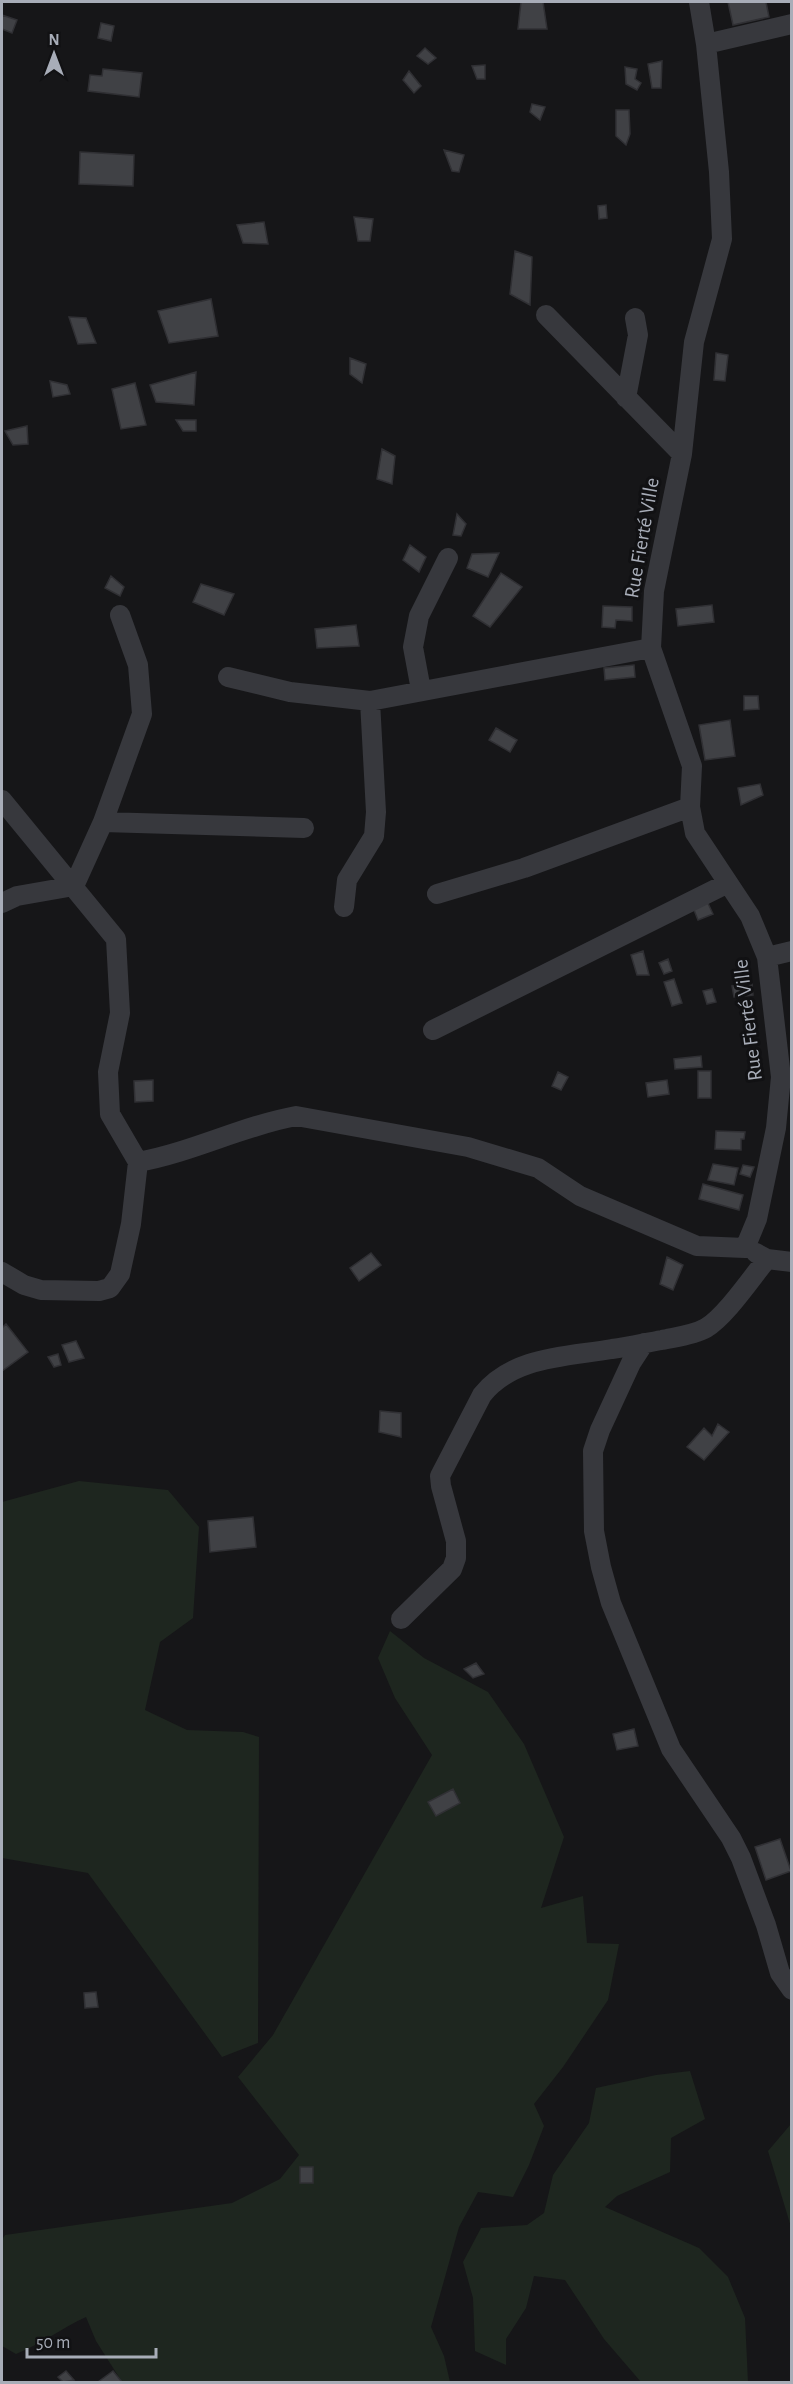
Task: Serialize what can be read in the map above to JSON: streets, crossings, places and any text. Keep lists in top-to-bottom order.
{
  "streets": {
    "street": ["Rue Fierté Ville"]
  },
  "scale_bar": "50 m",
  "north": "top"
}
